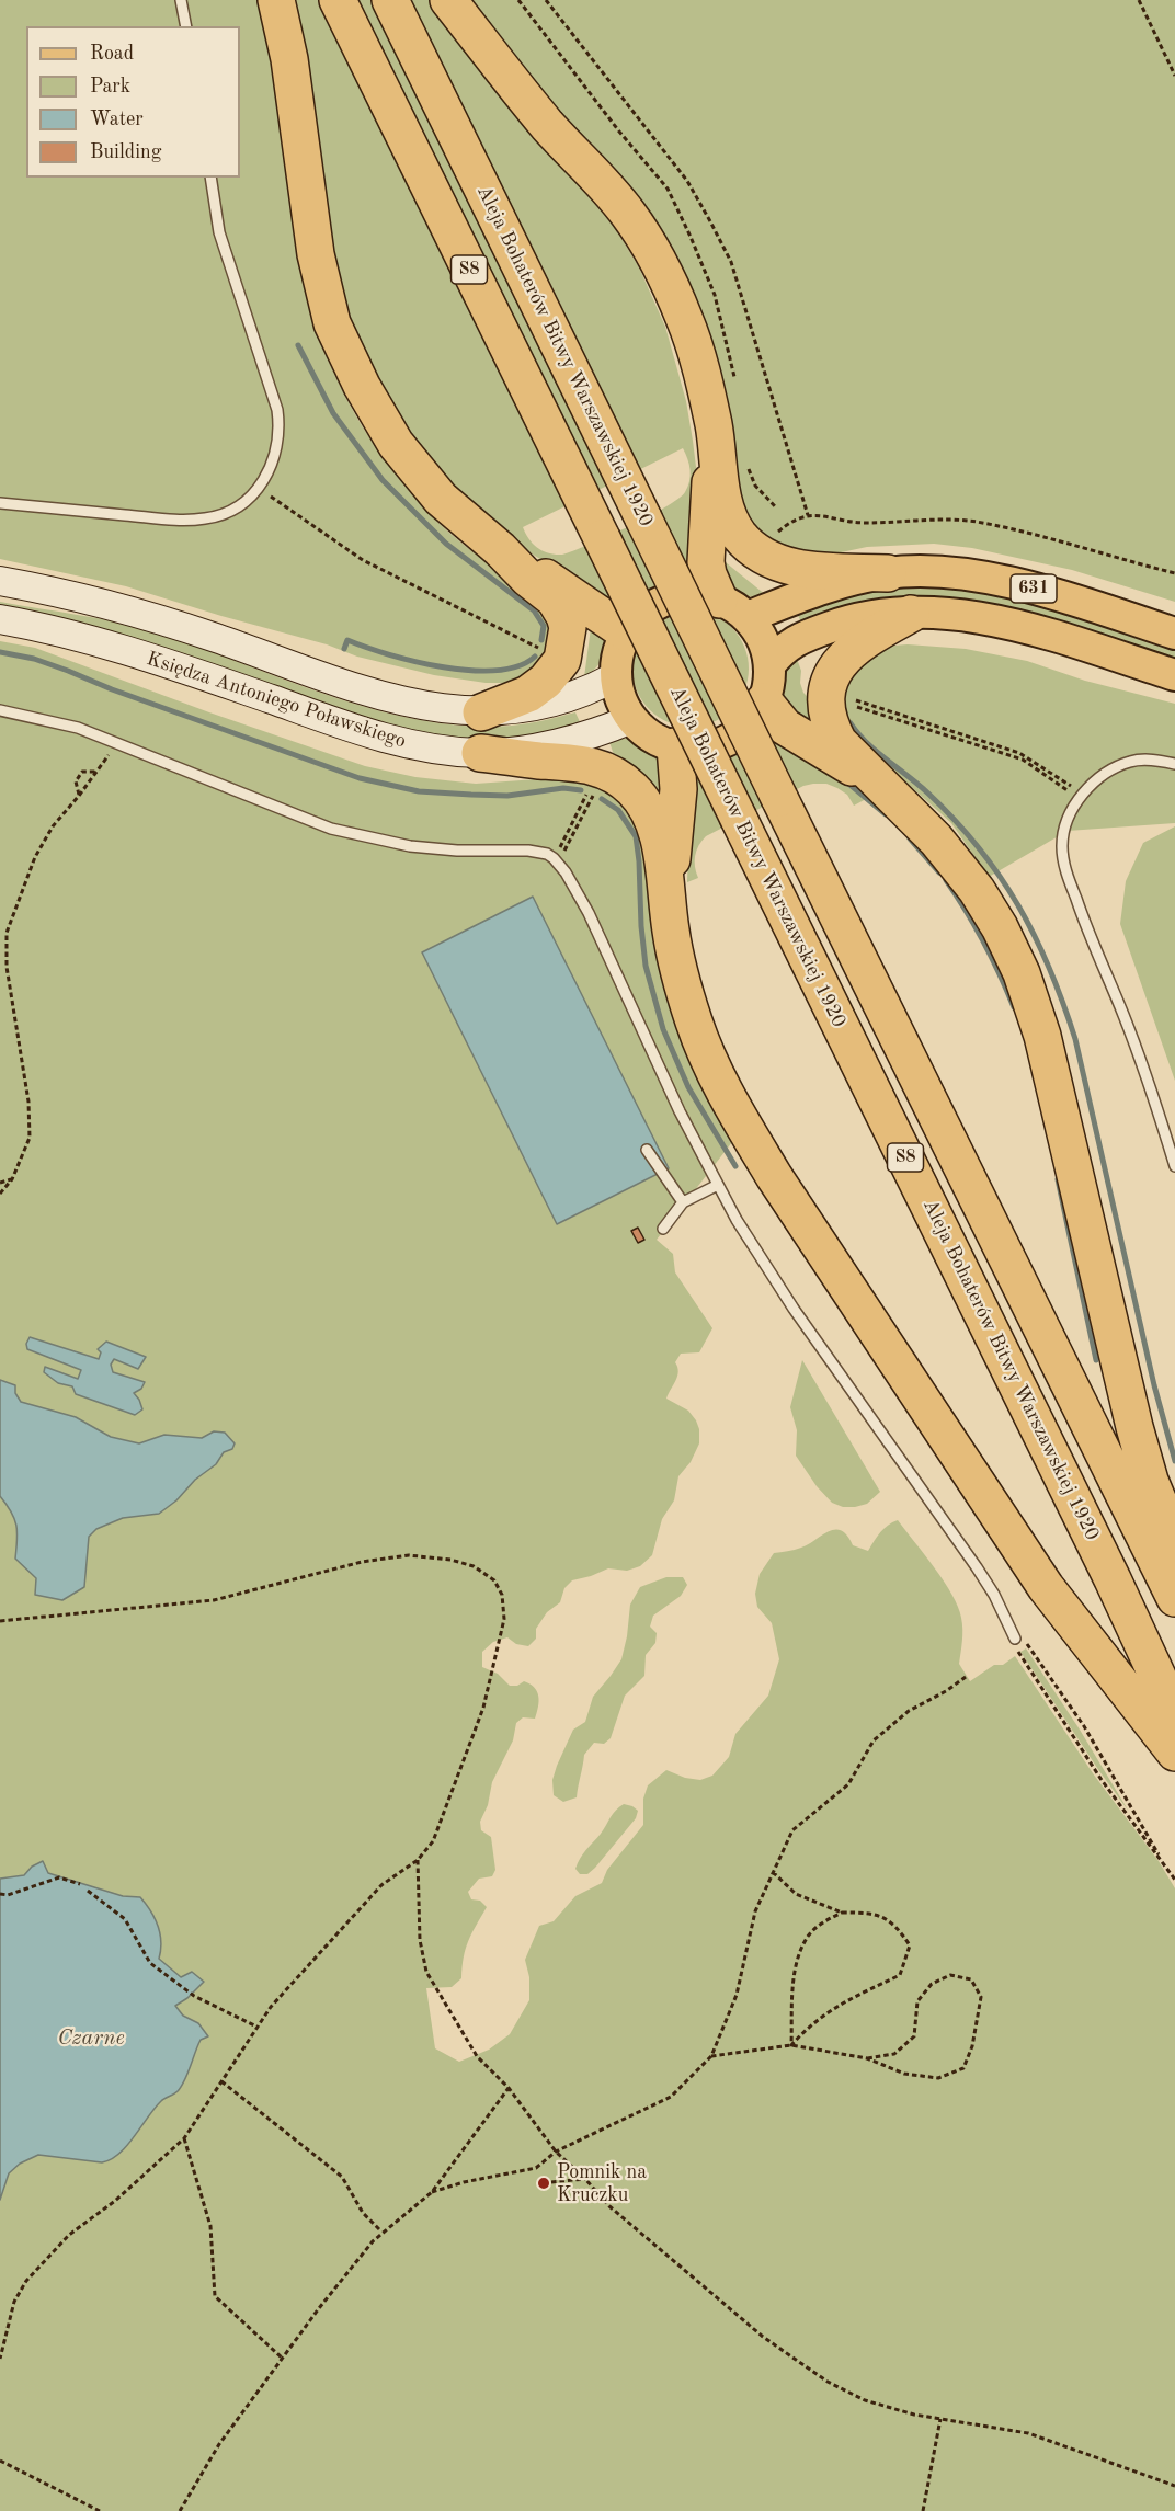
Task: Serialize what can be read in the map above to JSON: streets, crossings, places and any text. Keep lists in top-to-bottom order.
{
  "streets": {
    "highway": ["S8", "Aleja Bohaterów Bitwy Warszawskiej 1920"],
    "main road": ["631", "Księdza Antoniego Poławskiego"]
  },
  "crossings": [
    ["631", "Księdza Antoniego Poławskiego"]
  ],
  "water": ["Czarne"],
  "places": ["Pomnik na Kruczku"],
  "legend": [
    "Road",
    "Park",
    "Water",
    "Building"
  ]
}
